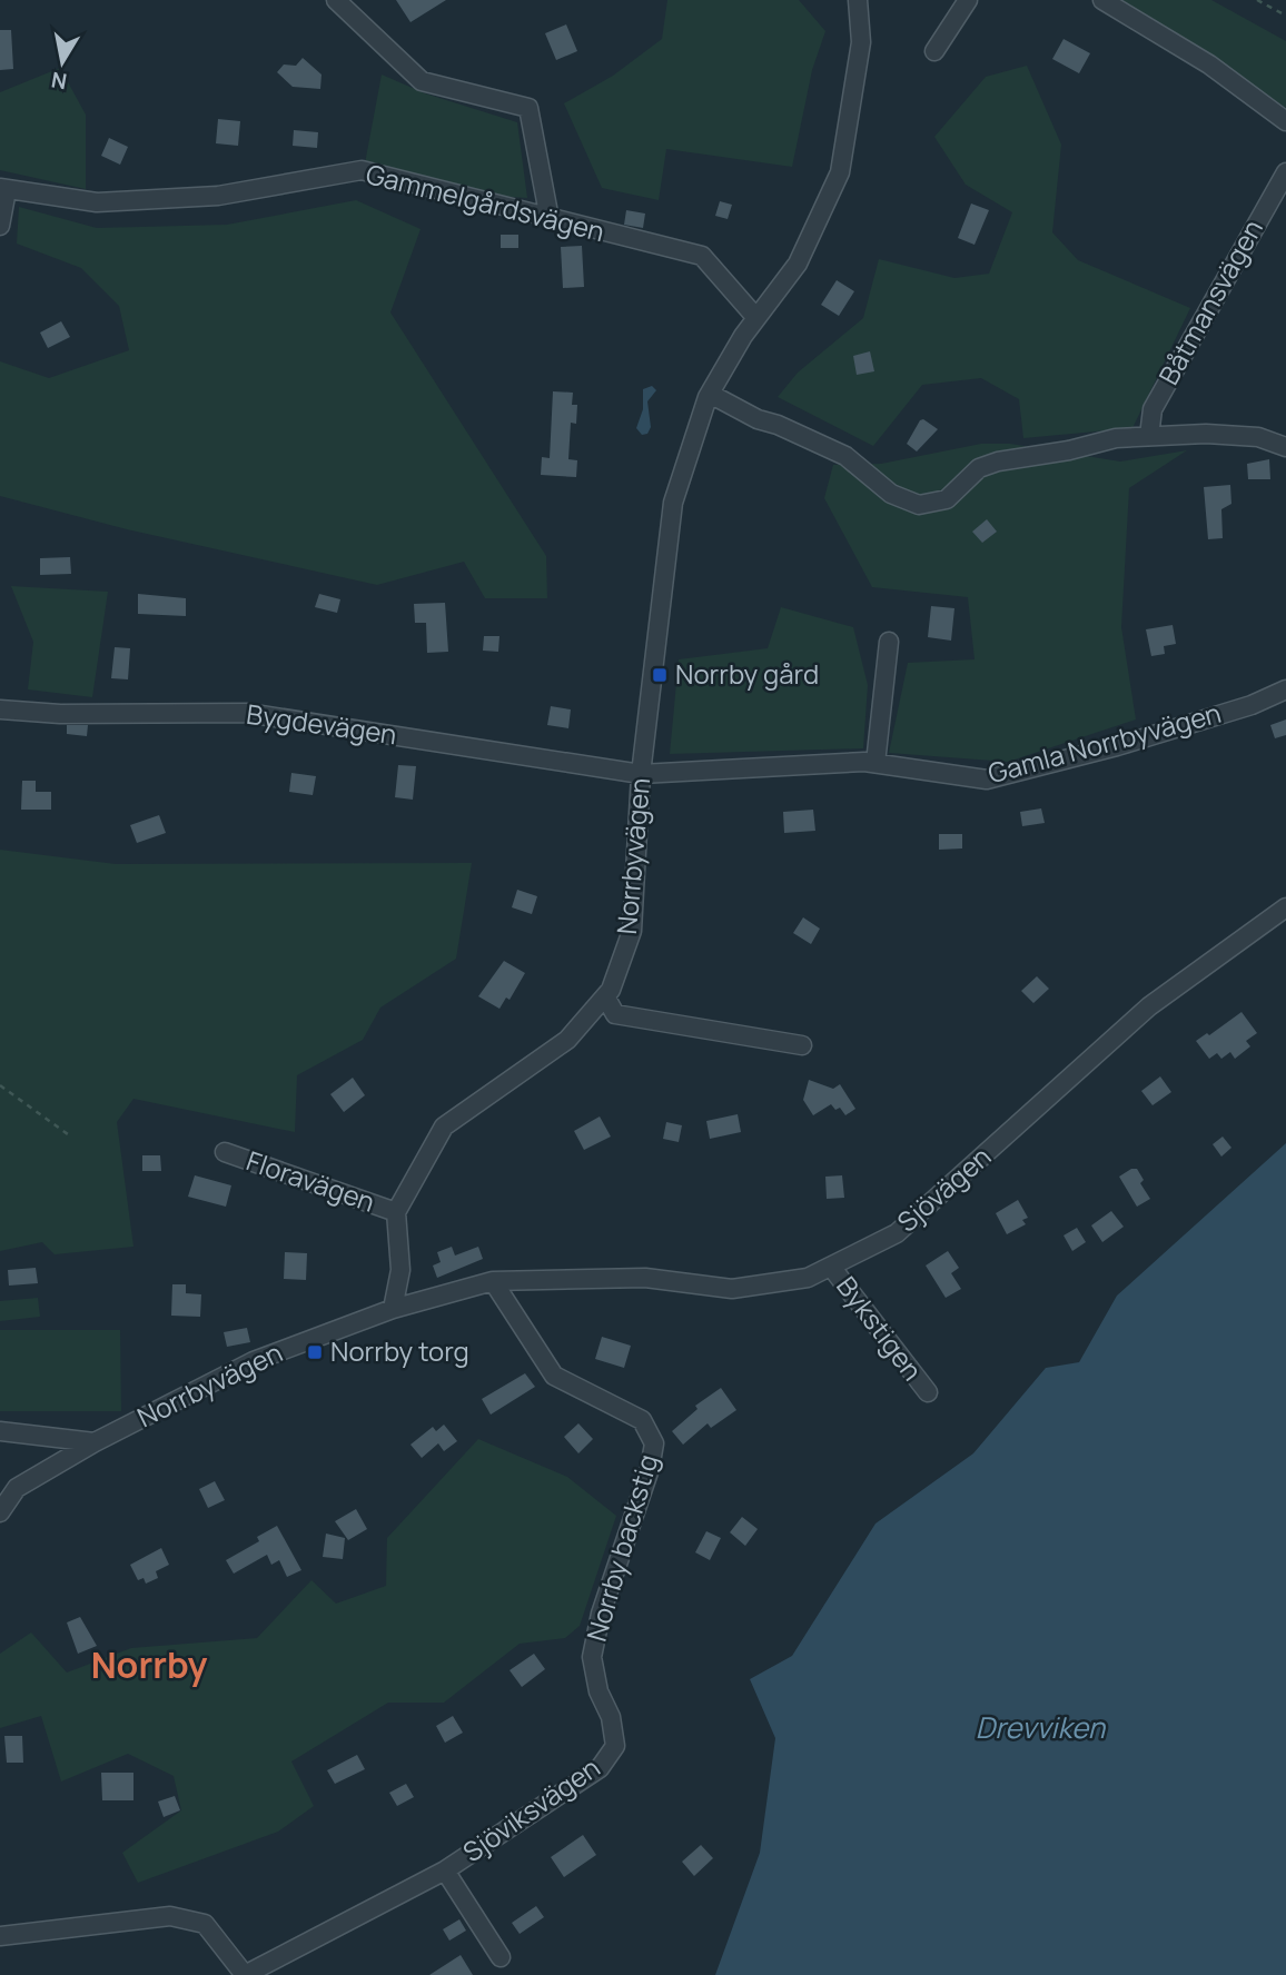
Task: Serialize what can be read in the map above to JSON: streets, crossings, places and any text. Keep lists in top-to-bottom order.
{
  "streets": {
    "street": [
      "Gammelgårdsvägen",
      "Båtmansvägen",
      "Bygdevägen",
      "Gamla Norrbyvägen",
      "Norrbyvägen",
      "Floravägen",
      "Sjövägen",
      "Bykstigen",
      "Norrby backstig",
      "Sjöviksvägen"
    ]
  },
  "crossings": [
    ["Gammelgårdsvägen", "Norrbyvägen"],
    ["Bygdevägen", "Gamla Norrbyvägen"],
    ["Bygdevägen", "Norrbyvägen"],
    ["Gamla Norrbyvägen", "Norrbyvägen"],
    ["Norrbyvägen", "Floravägen"],
    ["Norrbyvägen", "Sjövägen"],
    ["Sjövägen", "Bykstigen"],
    ["Sjövägen", "Norrby backstig"],
    ["Norrby backstig", "Sjöviksvägen"]
  ],
  "districts": ["Norrby"],
  "water": ["Drevviken"],
  "places": {
    "transit": ["Norrby gård", "Norrby torg"]
  },
  "north": "bottom"
}
